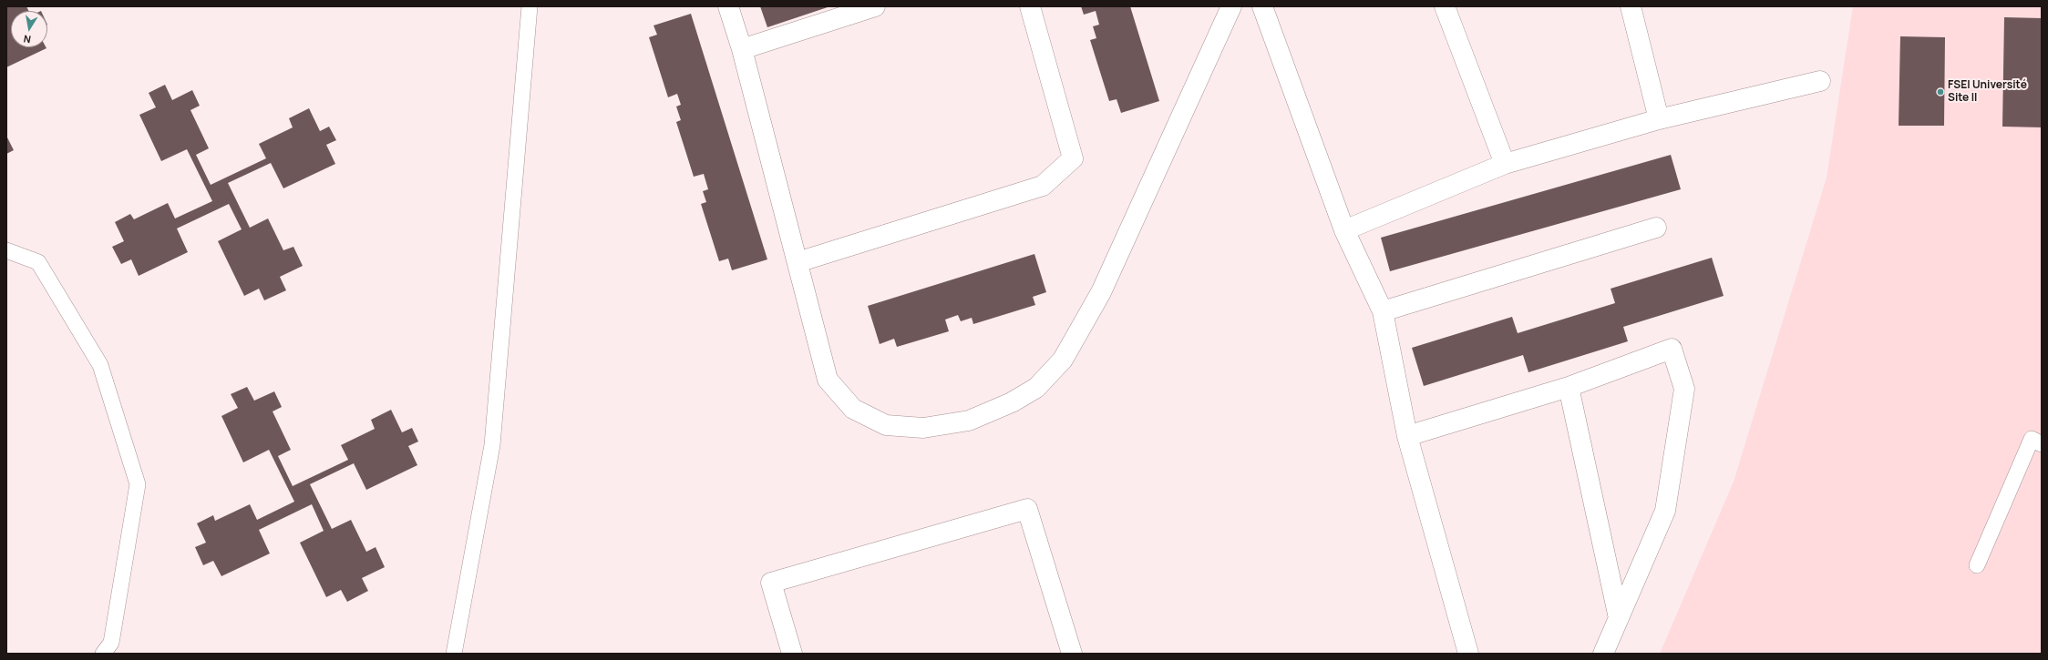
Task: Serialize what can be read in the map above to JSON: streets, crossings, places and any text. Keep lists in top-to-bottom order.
{
  "places": ["FSEI Université Site II"],
  "north": "bottom"
}
